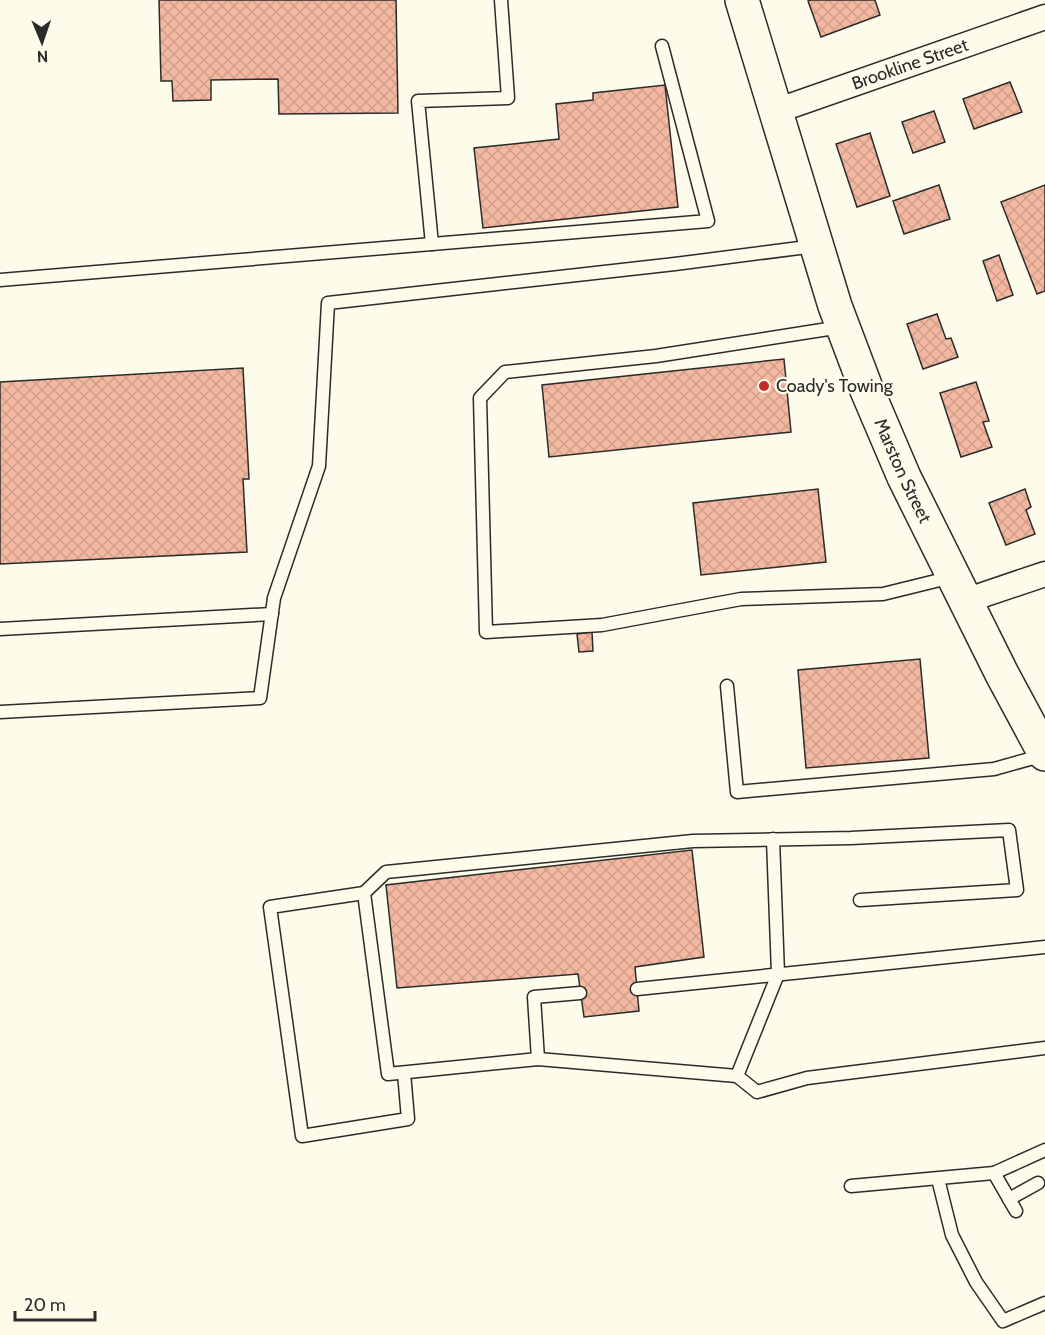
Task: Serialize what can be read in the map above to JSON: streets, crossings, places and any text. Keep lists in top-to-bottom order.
{
  "streets": {
    "main road": ["Marston Street"],
    "street": ["Brookline Street"]
  },
  "crossings": [
    ["Brookline Street", "Marston Street"]
  ],
  "places": ["Coady's Towing"],
  "scale_bar": "20 m",
  "north": "bottom"
}
